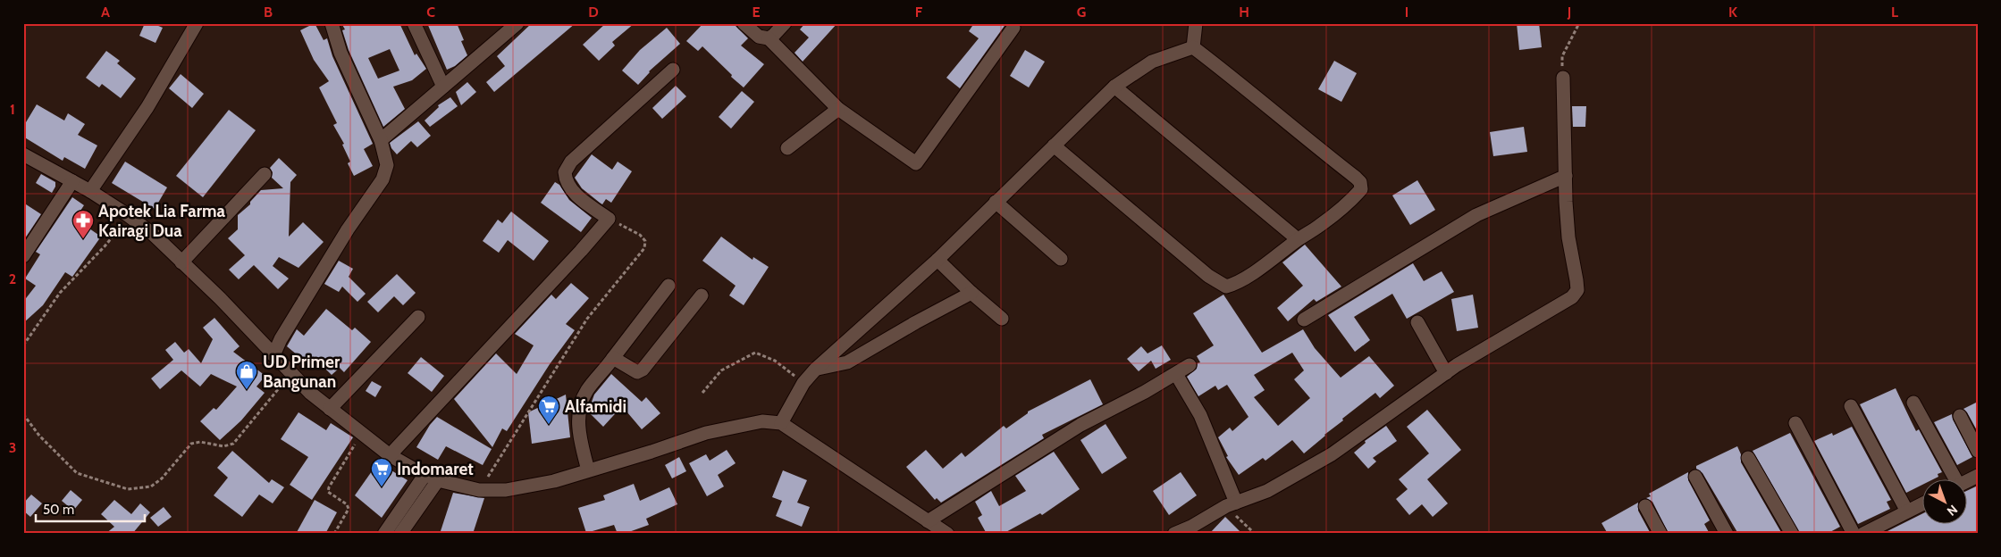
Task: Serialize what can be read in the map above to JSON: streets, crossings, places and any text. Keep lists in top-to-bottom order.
{
  "places": {
    "pharmacy": ["Apotek Lia Farma Kairagi Dua"],
    "shop": ["UD Primer Bangunan"],
    "supermarket": ["Alfamidi", "Indomaret"]
  },
  "scale_bar": "50 m",
  "north": "bottom right",
  "grid": {
    "columns": [
      "A",
      "B",
      "C",
      "D",
      "E",
      "F",
      "G",
      "H",
      "I",
      "J",
      "K",
      "L"
    ],
    "rows": ["1", "2", "3"]
  }
}
